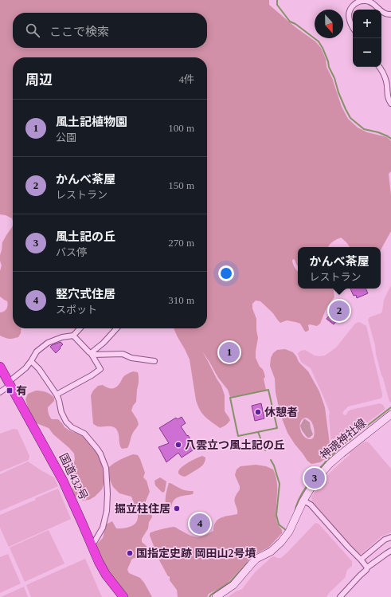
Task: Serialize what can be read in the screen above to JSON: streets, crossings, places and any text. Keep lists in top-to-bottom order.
{
  "streets": {
    "highway": ["国道432号"],
    "main road": ["神魂神社線"]
  },
  "places": {
    "transit": ["有"],
    "other": [
      "休憩者",
      "八雲立つ風土記の丘",
      "掘立柱住居",
      "国指定史跡 岡田山2号墳"
    ]
  },
  "north": "bottom",
  "page": {
    "map_buttons": ["+", "−"],
    "search": "ここで検索",
    "heading": ["周辺", "4件"],
    "list": [
      {
        "mark": "1",
        "name": "風土記植物園",
        "note": "公園",
        "value": "100 m"
      },
      {
        "mark": "2",
        "name": "かんべ茶屋",
        "note": "レストラン",
        "value": "150 m"
      },
      {
        "mark": "3",
        "name": "風土記の丘",
        "note": "バス停",
        "value": "270 m"
      },
      {
        "mark": "4",
        "name": "竪穴式住居",
        "note": "スポット",
        "value": "310 m"
      }
    ],
    "popup": ["かんべ茶屋", "レストラン"],
    "pins": [
      "2",
      "1",
      "3",
      "4"
    ]
  }
}
